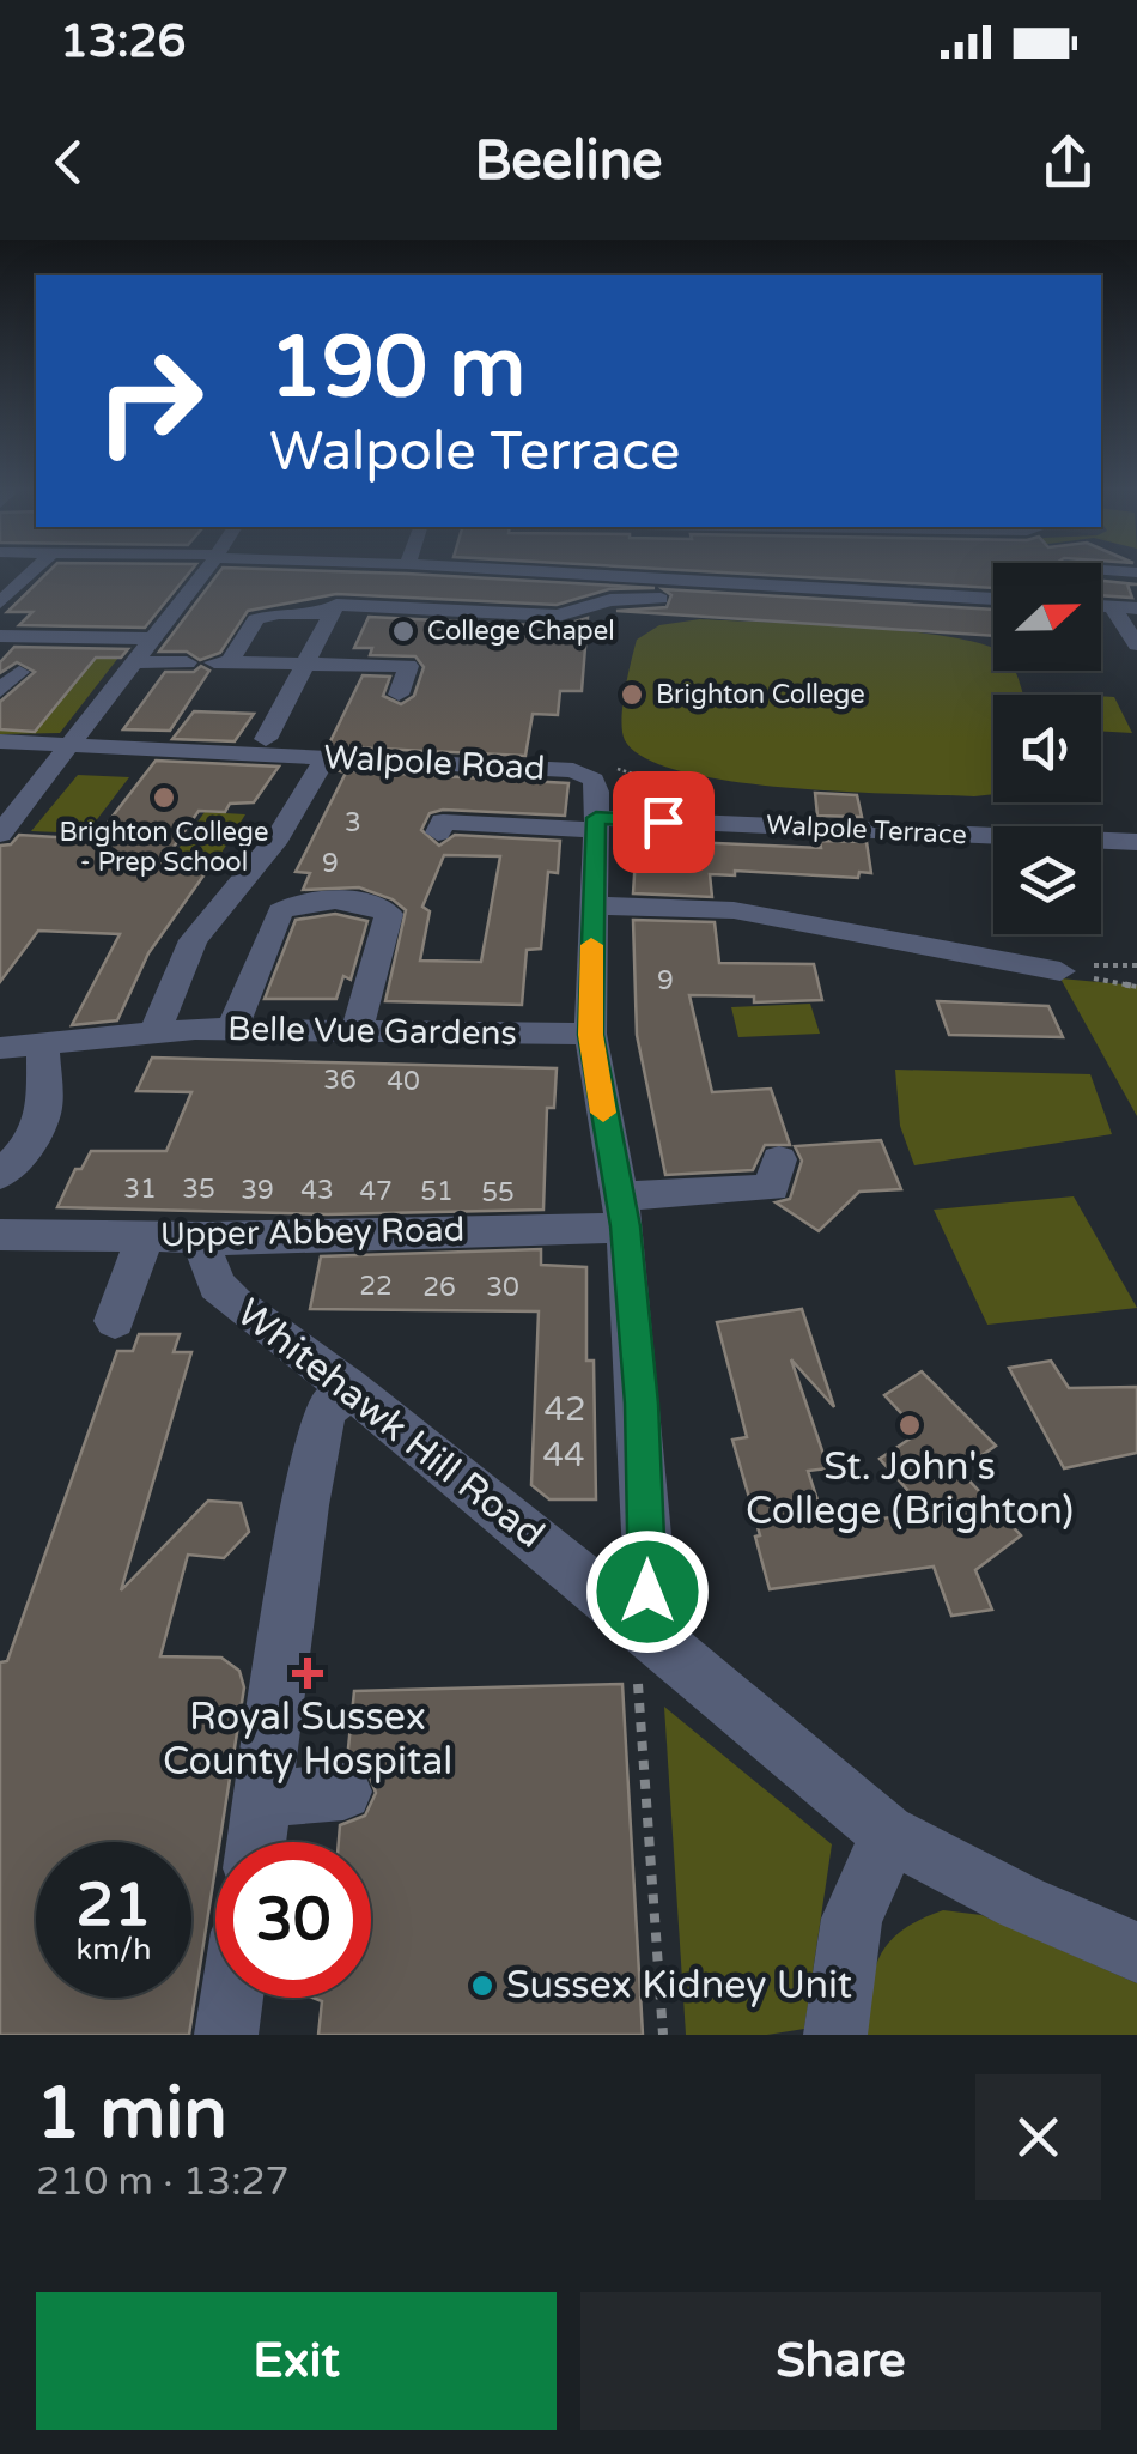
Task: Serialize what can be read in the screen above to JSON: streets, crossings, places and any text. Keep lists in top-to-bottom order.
{
  "streets": {
    "street": [
      "Walpole Road",
      "Walpole Terrace",
      "Belle Vue Gardens",
      "Upper Abbey Road",
      "Whitehawk Hill Road"
    ]
  },
  "crossings": [
    ["Walpole Road", "Walpole Terrace"],
    ["Walpole Road", "Belle Vue Gardens"],
    ["Walpole Road", "Upper Abbey Road"],
    ["Walpole Road", "Whitehawk Hill Road"],
    ["Upper Abbey Road", "Whitehawk Hill Road"]
  ],
  "places": {
    "other": [
      "College Chapel",
      "Brighton College",
      "Brighton College - Prep School",
      "St. John's College (Brighton)",
      "Sussex Kidney Unit"
    ],
    "health": ["Royal Sussex County Hospital"]
  },
  "house_numbers": [
    "3",
    "9",
    "9",
    "36",
    "40",
    "31",
    "35",
    "39",
    "43",
    "47",
    "51",
    "55",
    "22",
    "26",
    "30",
    "42",
    "44"
  ],
  "north": "right",
  "page": {
    "status": "13:26",
    "header": "Beeline",
    "turn": ["190 m", "Walpole Terrace"],
    "speed": "21 km/h",
    "limit": "30",
    "heading": ["1 min", "210 m · 13:27"],
    "buttons": ["Exit", "Share"]
  }
}
